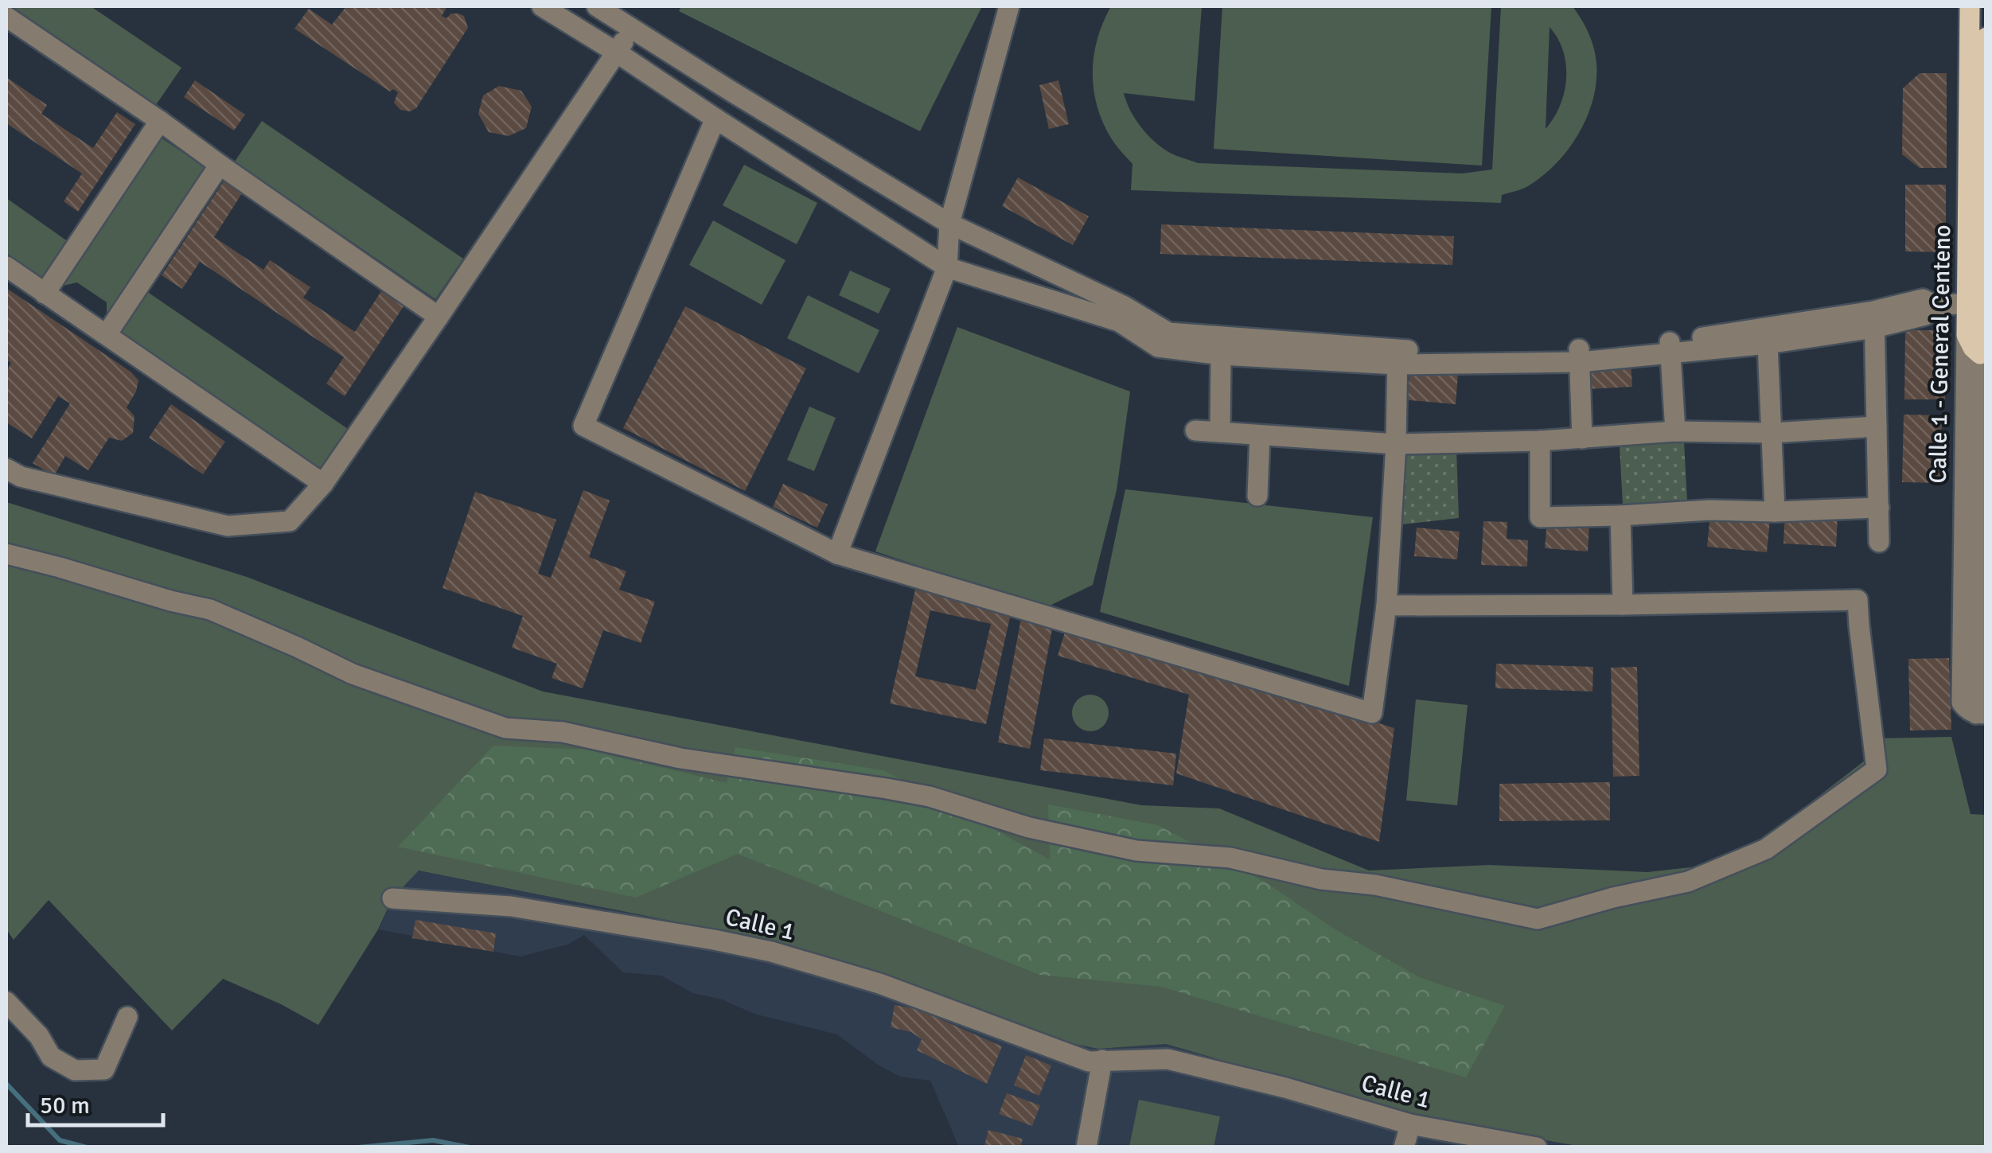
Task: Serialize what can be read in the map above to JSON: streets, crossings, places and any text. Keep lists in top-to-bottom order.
{
  "streets": {
    "main road": ["Calle 1 - General Centeno"],
    "street": ["Calle 1"]
  },
  "scale_bar": "50 m"
}
